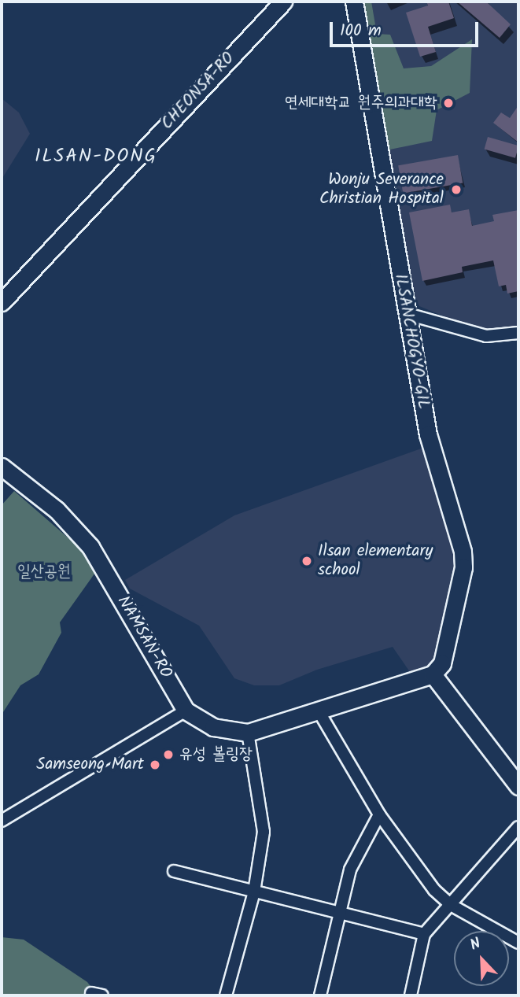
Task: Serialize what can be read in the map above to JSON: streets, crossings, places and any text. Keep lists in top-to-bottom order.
{
  "streets": {
    "street": ["CHEONSA-RO", "ILSANCHOGYO-GIL", "NAMSAN-RO"]
  },
  "crossings": [
    ["ILSANCHOGYO-GIL", "NAMSAN-RO"]
  ],
  "districts": ["ILSAN-DONG"],
  "parks": ["일산공원"],
  "places": [
    "연세대학교 원주의과대학",
    "Wonju Severance Christian Hospital",
    "Ilsan elementary school",
    "유성 볼링장",
    "Samseong Mart"
  ],
  "scale_bar": "100 m",
  "north": "top left"
}
